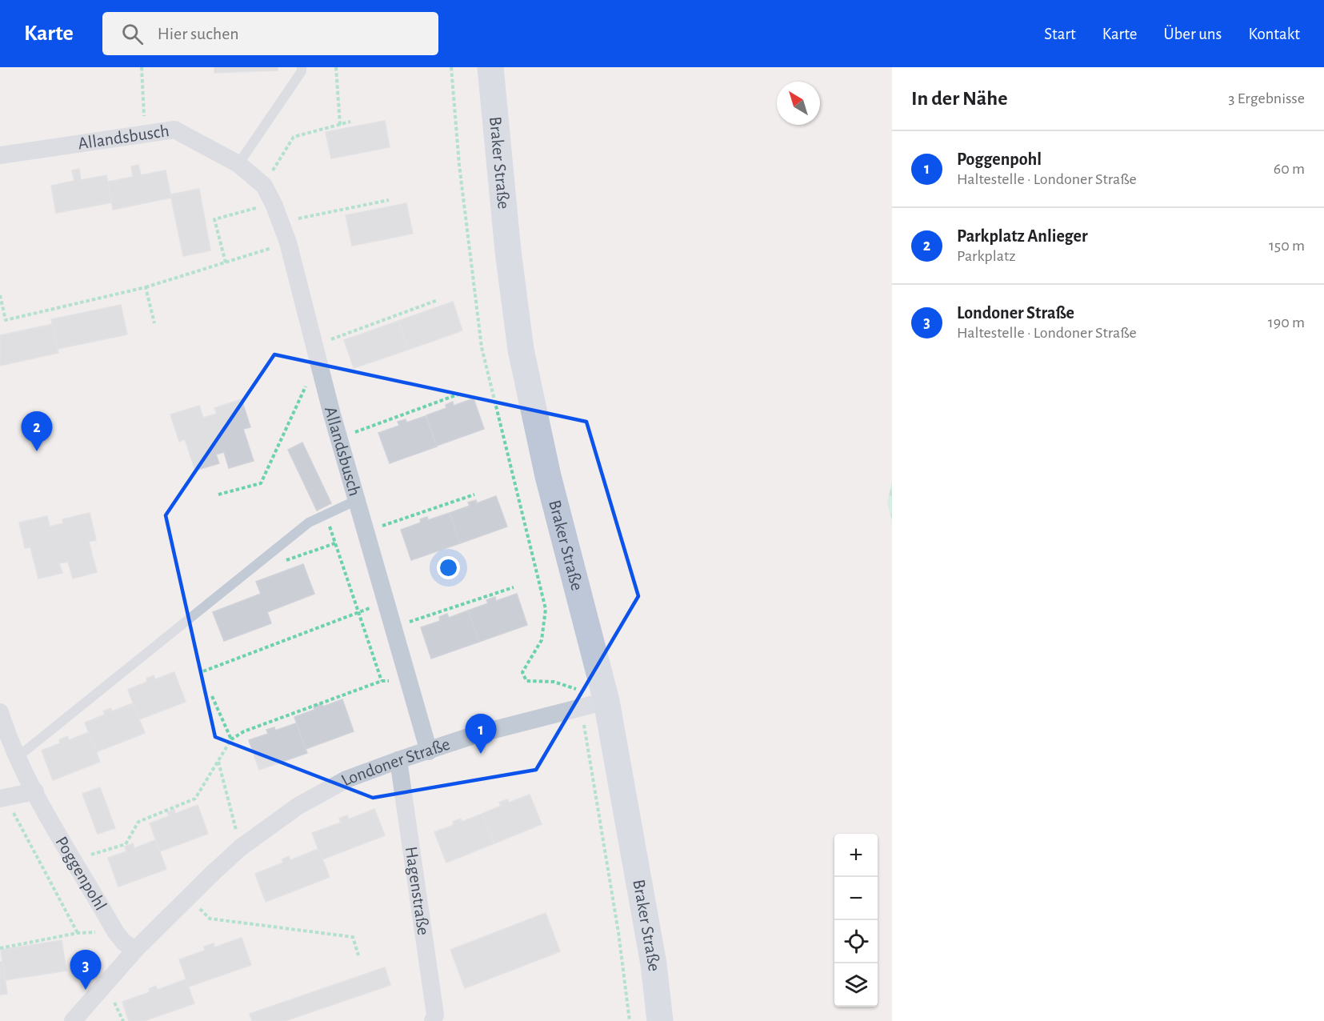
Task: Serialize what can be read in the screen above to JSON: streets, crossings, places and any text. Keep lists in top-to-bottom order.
{
  "streets": {
    "street": [
      "Allandsbusch",
      "Braker Straße",
      "Londoner Straße",
      "Poggenpohl",
      "Hagenstraße"
    ]
  },
  "crossings": [
    ["Allandsbusch", "Londoner Straße"],
    ["Braker Straße", "Londoner Straße"],
    ["Londoner Straße", "Poggenpohl"],
    ["Londoner Straße", "Hagenstraße"]
  ],
  "north": "top left",
  "page": {
    "header": "Karte",
    "search": "Hier suchen",
    "nav": [
      "Start",
      "Karte",
      "Über uns",
      "Kontakt"
    ],
    "heading": ["In der Nähe", "3 Ergebnisse"],
    "list": [
      {
        "mark": "1",
        "name": "Poggenpohl",
        "note": "Haltestelle · Londoner Straße",
        "value": "60 m"
      },
      {
        "mark": "2",
        "name": "Parkplatz Anlieger",
        "note": "Parkplatz",
        "value": "150 m"
      },
      {
        "mark": "3",
        "name": "Londoner Straße",
        "note": "Haltestelle · Londoner Straße",
        "value": "190 m"
      }
    ],
    "pins": ["2", "1", "3"],
    "map_buttons": ["+", "−"]
  }
}
